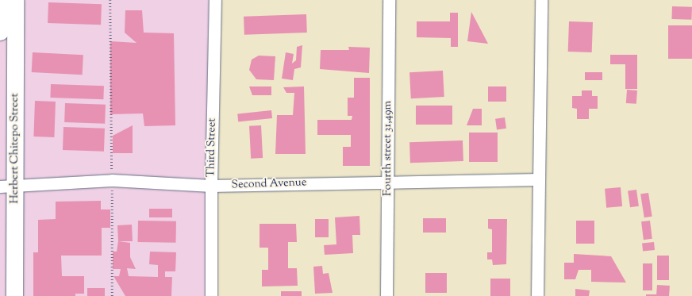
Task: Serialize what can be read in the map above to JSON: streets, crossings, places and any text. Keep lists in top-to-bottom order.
{
  "streets": {
    "main road": ["Herbert Chitepo Street"],
    "street": ["Third Street", "Fourth street 31,49m", "Second Avenue"]
  },
  "crossings": [
    ["Third Street", "Second Avenue"],
    ["Herbert Chitepo Street", "Second Avenue"],
    ["Fourth street 31,49m", "Second Avenue"]
  ]
}
